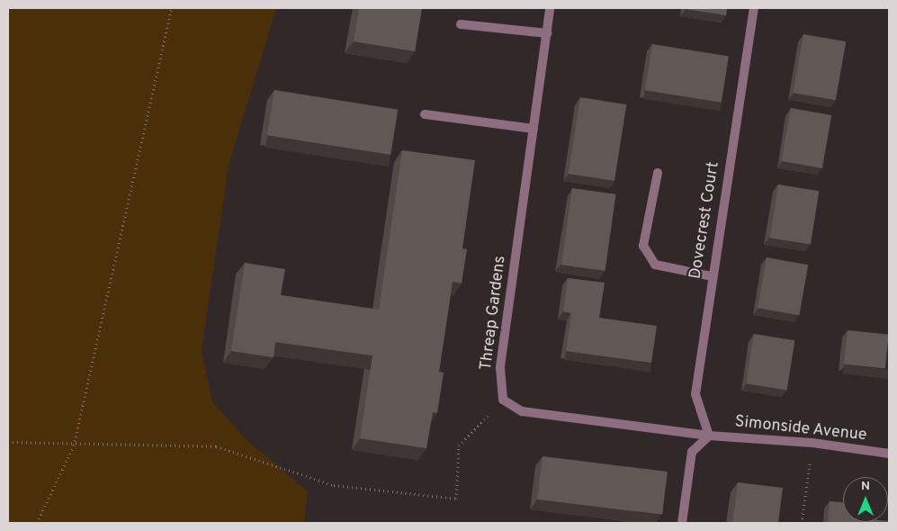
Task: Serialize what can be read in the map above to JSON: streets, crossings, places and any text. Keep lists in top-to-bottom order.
{
  "streets": {
    "street": ["Dovecrest Court", "Threap Gardens", "Simonside Avenue"]
  },
  "crossings": [
    ["Dovecrest Court", "Simonside Avenue"]
  ],
  "north": "top"
}
